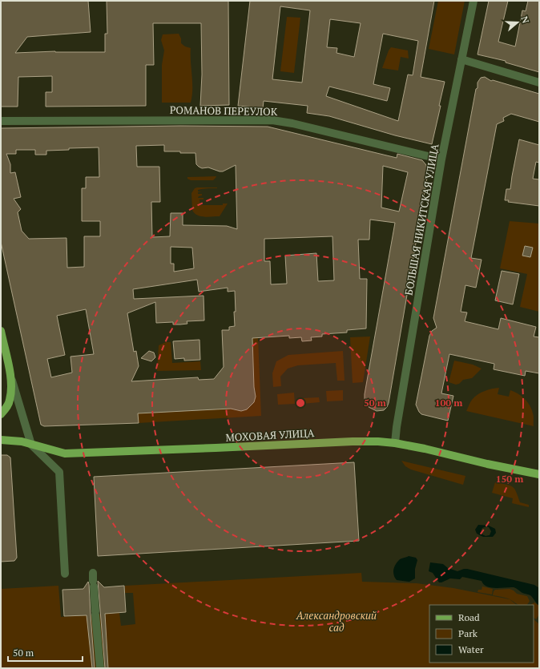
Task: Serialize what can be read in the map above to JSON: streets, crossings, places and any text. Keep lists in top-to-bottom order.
{
  "streets": {
    "main road": ["МОХОВАЯ УЛИЦА"],
    "street": ["РОМАНОВ ПЕРЕУЛОК", "БОЛЬШАЯ НИКИТСКАЯ УЛИЦА"]
  },
  "crossings": [
    ["РОМАНОВ ПЕРЕУЛОК", "БОЛЬШАЯ НИКИТСКАЯ УЛИЦА"],
    ["БОЛЬШАЯ НИКИТСКАЯ УЛИЦА", "МОХОВАЯ УЛИЦА"]
  ],
  "parks": ["Александровский сад"],
  "legend": ["Road", "Park", "Water"],
  "scale_bar": "50 m",
  "north": "right",
  "rings": ["50 m", "100 m", "150 m"]
}
